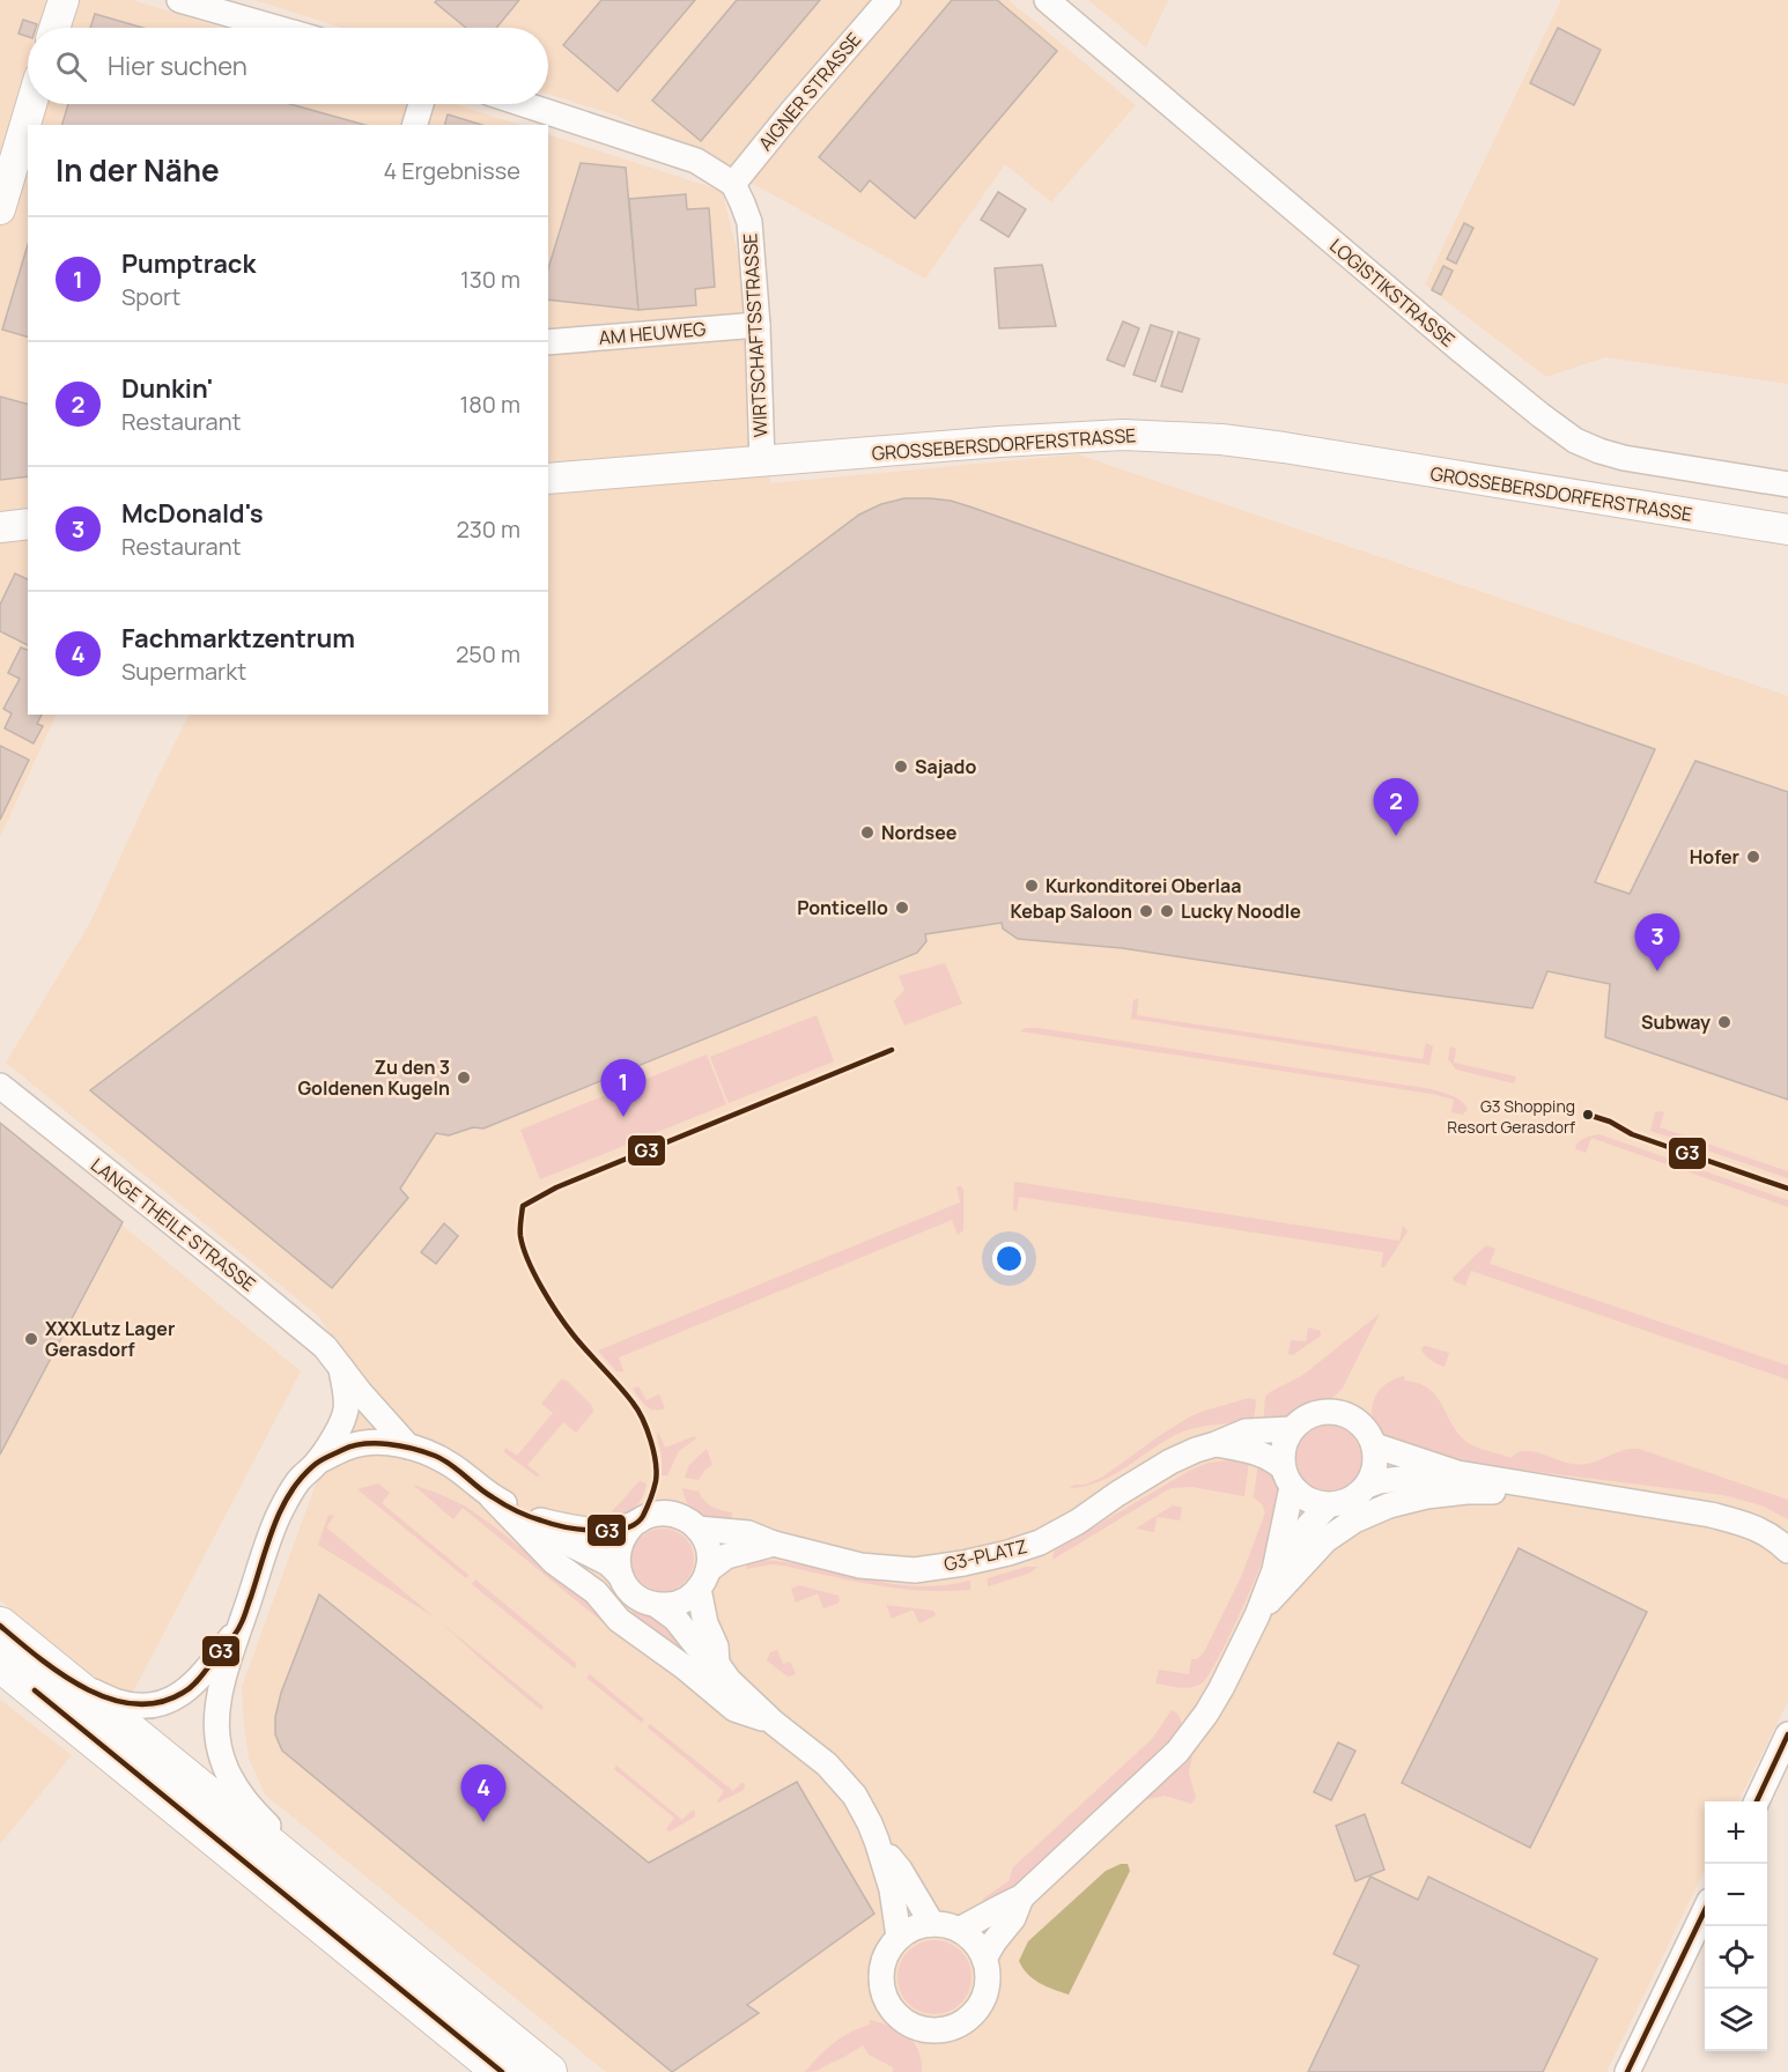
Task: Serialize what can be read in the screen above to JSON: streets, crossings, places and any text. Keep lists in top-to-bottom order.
{
  "streets": {
    "street": [
      "AIGNER STRASSE",
      "LOGISTIKSTRASSE",
      "AM HEUWEG",
      "WIRTSCHAFTSSTRASSE",
      "GROSSEBERSDORFERSTRASSE",
      "LANGE THEILE STRASSE",
      "G3-PLATZ"
    ]
  },
  "crossings": [
    ["AIGNER STRASSE", "WIRTSCHAFTSSTRASSE"],
    ["AM HEUWEG", "WIRTSCHAFTSSTRASSE"],
    ["WIRTSCHAFTSSTRASSE", "GROSSEBERSDORFERSTRASSE"],
    ["LANGE THEILE STRASSE", "G3-PLATZ"]
  ],
  "places": [
    "Sajado",
    "Nordsee",
    "Hofer",
    "Kurkonditorei Oberlaa",
    "Ponticello",
    "Kebap Saloon",
    "Lucky Noodle",
    "Subway",
    "Zu den 3 Goldenen Kugeln",
    "G3 Shopping Resort Gerasdorf",
    "XXXLutz Lager Gerasdorf"
  ],
  "lines": ["transit line G3"],
  "page": {
    "search": "Hier suchen",
    "heading": ["In der Nähe", "4 Ergebnisse"],
    "list": [
      {
        "mark": "1",
        "name": "Pumptrack",
        "note": "Sport",
        "value": "130 m"
      },
      {
        "mark": "2",
        "name": "Dunkin'",
        "note": "Restaurant",
        "value": "180 m"
      },
      {
        "mark": "3",
        "name": "McDonald's",
        "note": "Restaurant",
        "value": "230 m"
      },
      {
        "mark": "4",
        "name": "Fachmarktzentrum",
        "note": "Supermarkt",
        "value": "250 m"
      }
    ],
    "pins": [
      "2",
      "3",
      "1",
      "4"
    ],
    "map_buttons": ["+", "−"]
  }
}
